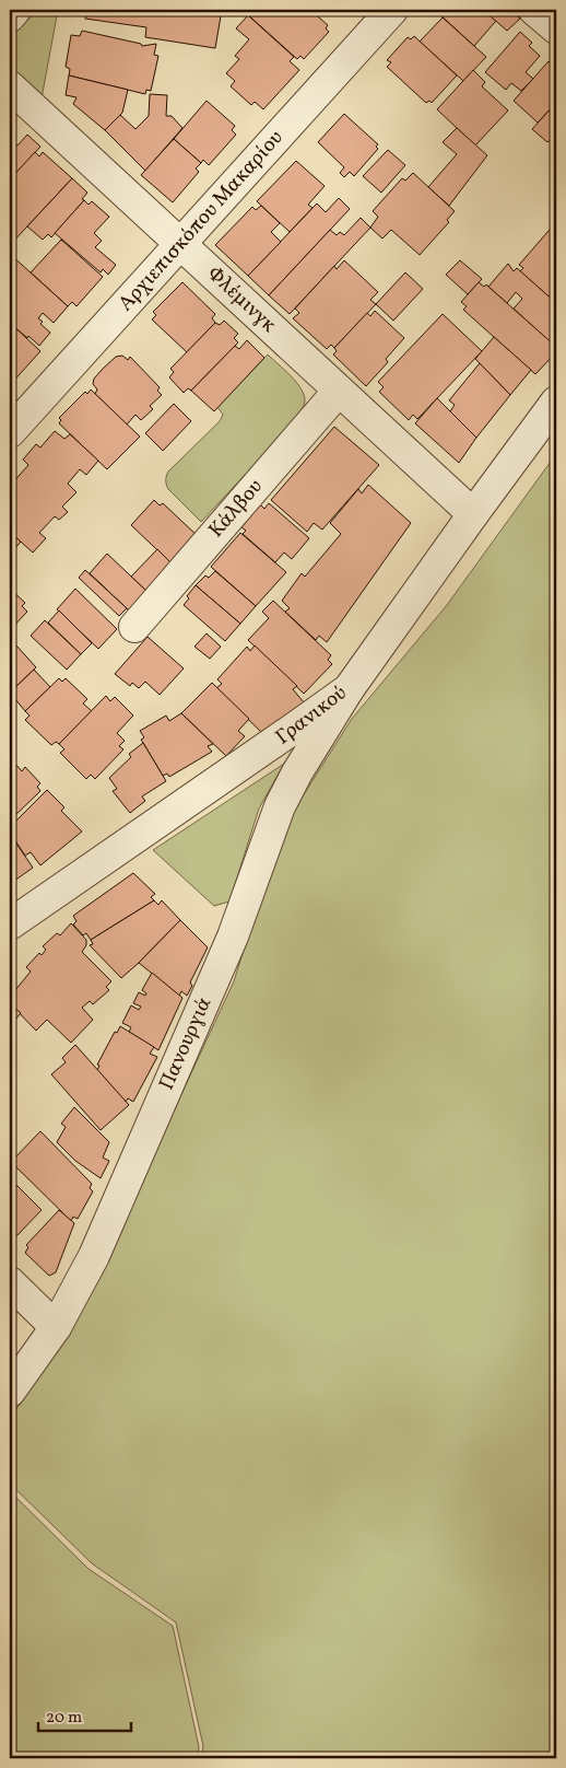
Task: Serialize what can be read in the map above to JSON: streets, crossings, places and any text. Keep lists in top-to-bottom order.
{
  "streets": {
    "street": [
      "Αρχιεπισκόπου Μακαρίου",
      "Φλέμινγκ",
      "Κάλβου",
      "Γρανικού",
      "Πανουργιά"
    ]
  },
  "crossings": [
    ["Αρχιεπισκόπου Μακαρίου", "Φλέμινγκ"],
    ["Φλέμινγκ", "Κάλβου"],
    ["Φλέμινγκ", "Γρανικού"],
    ["Γρανικού", "Πανουργιά"]
  ],
  "scale_bar": "20 m"
}
